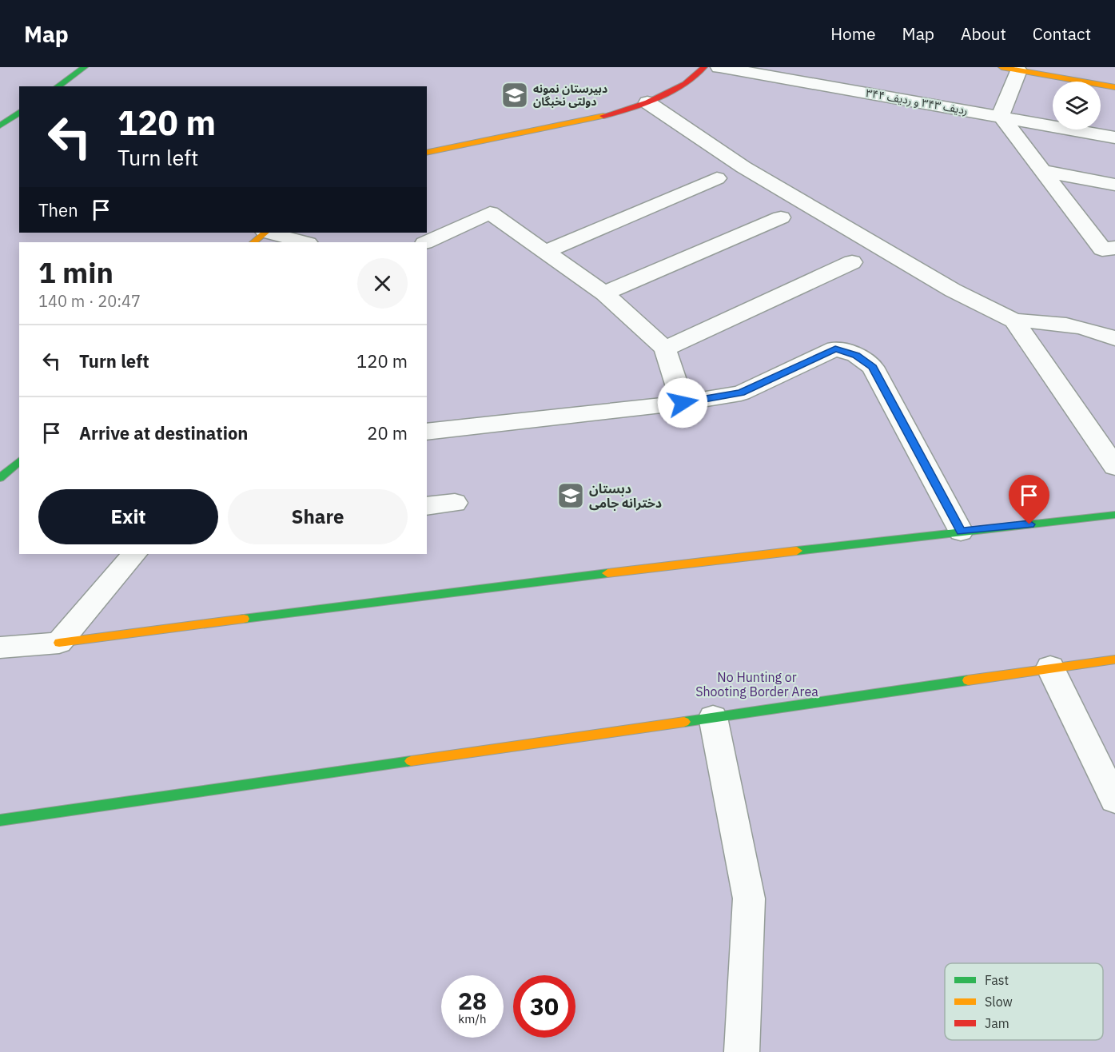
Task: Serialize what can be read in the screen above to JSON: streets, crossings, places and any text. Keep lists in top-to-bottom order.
{
  "streets": {
    "street": ["ردیف ۳۴۳ و ردیف ۳۴۴"]
  },
  "parks": ["No Hunting or Shooting Border Area"],
  "places": {
    "school or university": ["دبیرستان نمونه دولتی نخبگان", "دبستان دخترانه جامی"]
  },
  "legend": ["Fast", "Slow", "Jam"],
  "page": {
    "header": "Map",
    "nav": [
      "Home",
      "Map",
      "About",
      "Contact"
    ],
    "turn": ["120 m", "Turn left"],
    "then": "Then",
    "heading": ["1 min", "140 m · 20:47"],
    "list": [
      {
        "name": "Turn left",
        "value": "120 m"
      },
      {
        "name": "Arrive at destination",
        "value": "20 m"
      }
    ],
    "buttons": ["Exit", "Share"],
    "speed": "28 km/h",
    "limit": "30"
  }
}
